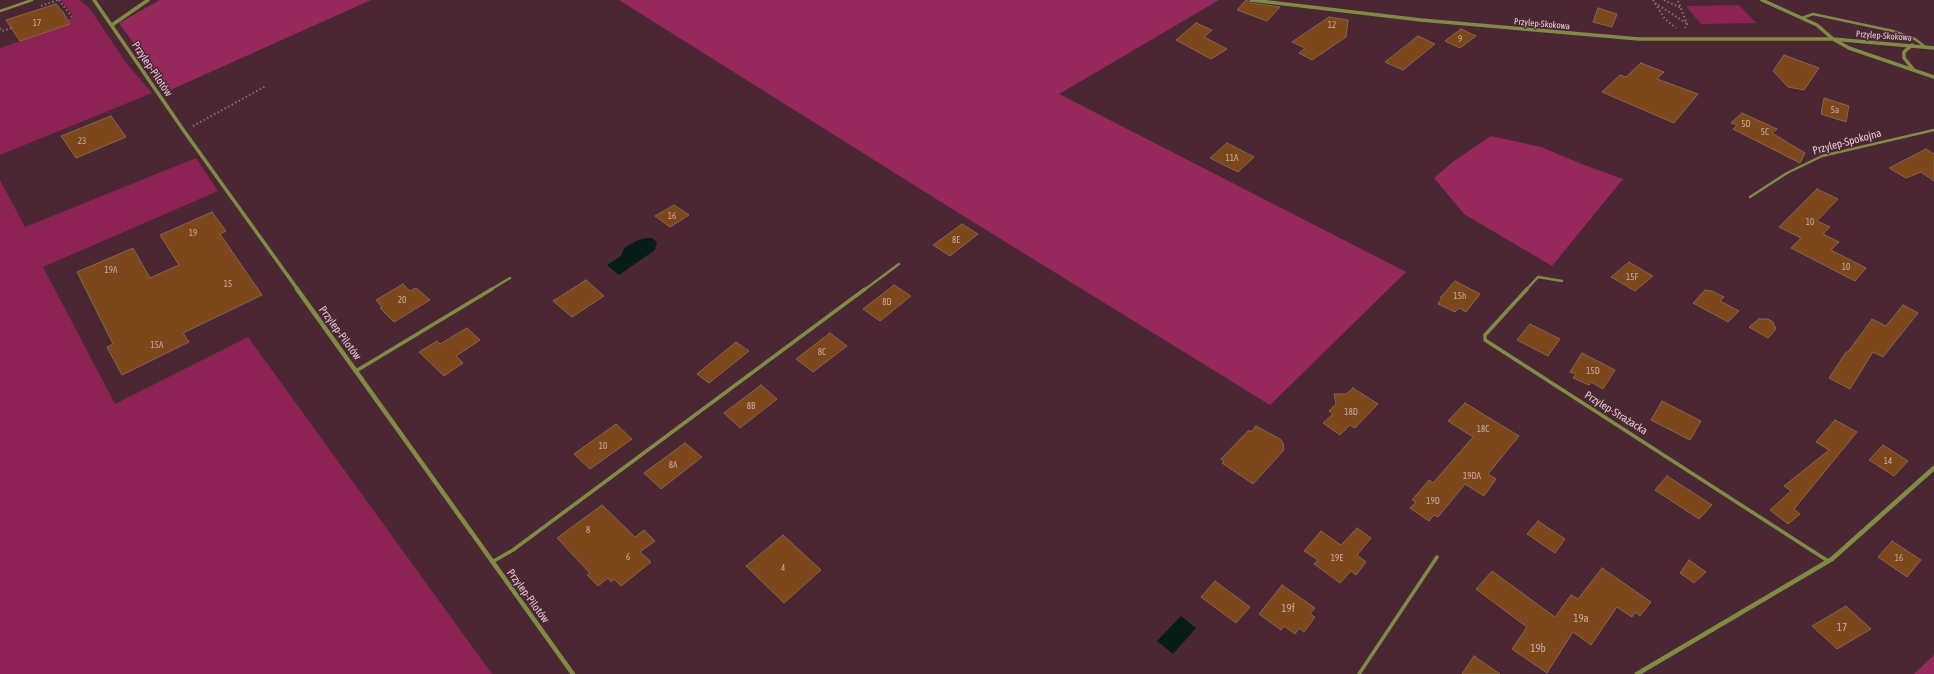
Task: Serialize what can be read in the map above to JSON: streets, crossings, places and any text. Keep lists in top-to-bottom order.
{
  "streets": {
    "street": ["Przylep-Skokowa", "Przylep-Pilotów"],
    "lane": ["Przylep-Spokojna", "Przylep-Strażacka"]
  },
  "house_numbers": [
    "17",
    "12",
    "9",
    "5a",
    "5D",
    "5C",
    "23",
    "11A",
    "16",
    "10",
    "19",
    "8E",
    "10",
    "19A",
    "15F",
    "15",
    "15h",
    "20",
    "8D",
    "15A",
    "8C",
    "15D",
    "8B",
    "18D",
    "18C",
    "10",
    "14",
    "8A",
    "19DA",
    "19D",
    "8",
    "6",
    "19E",
    "16",
    "4",
    "19f",
    "19a",
    "17",
    "19b"
  ]
}
